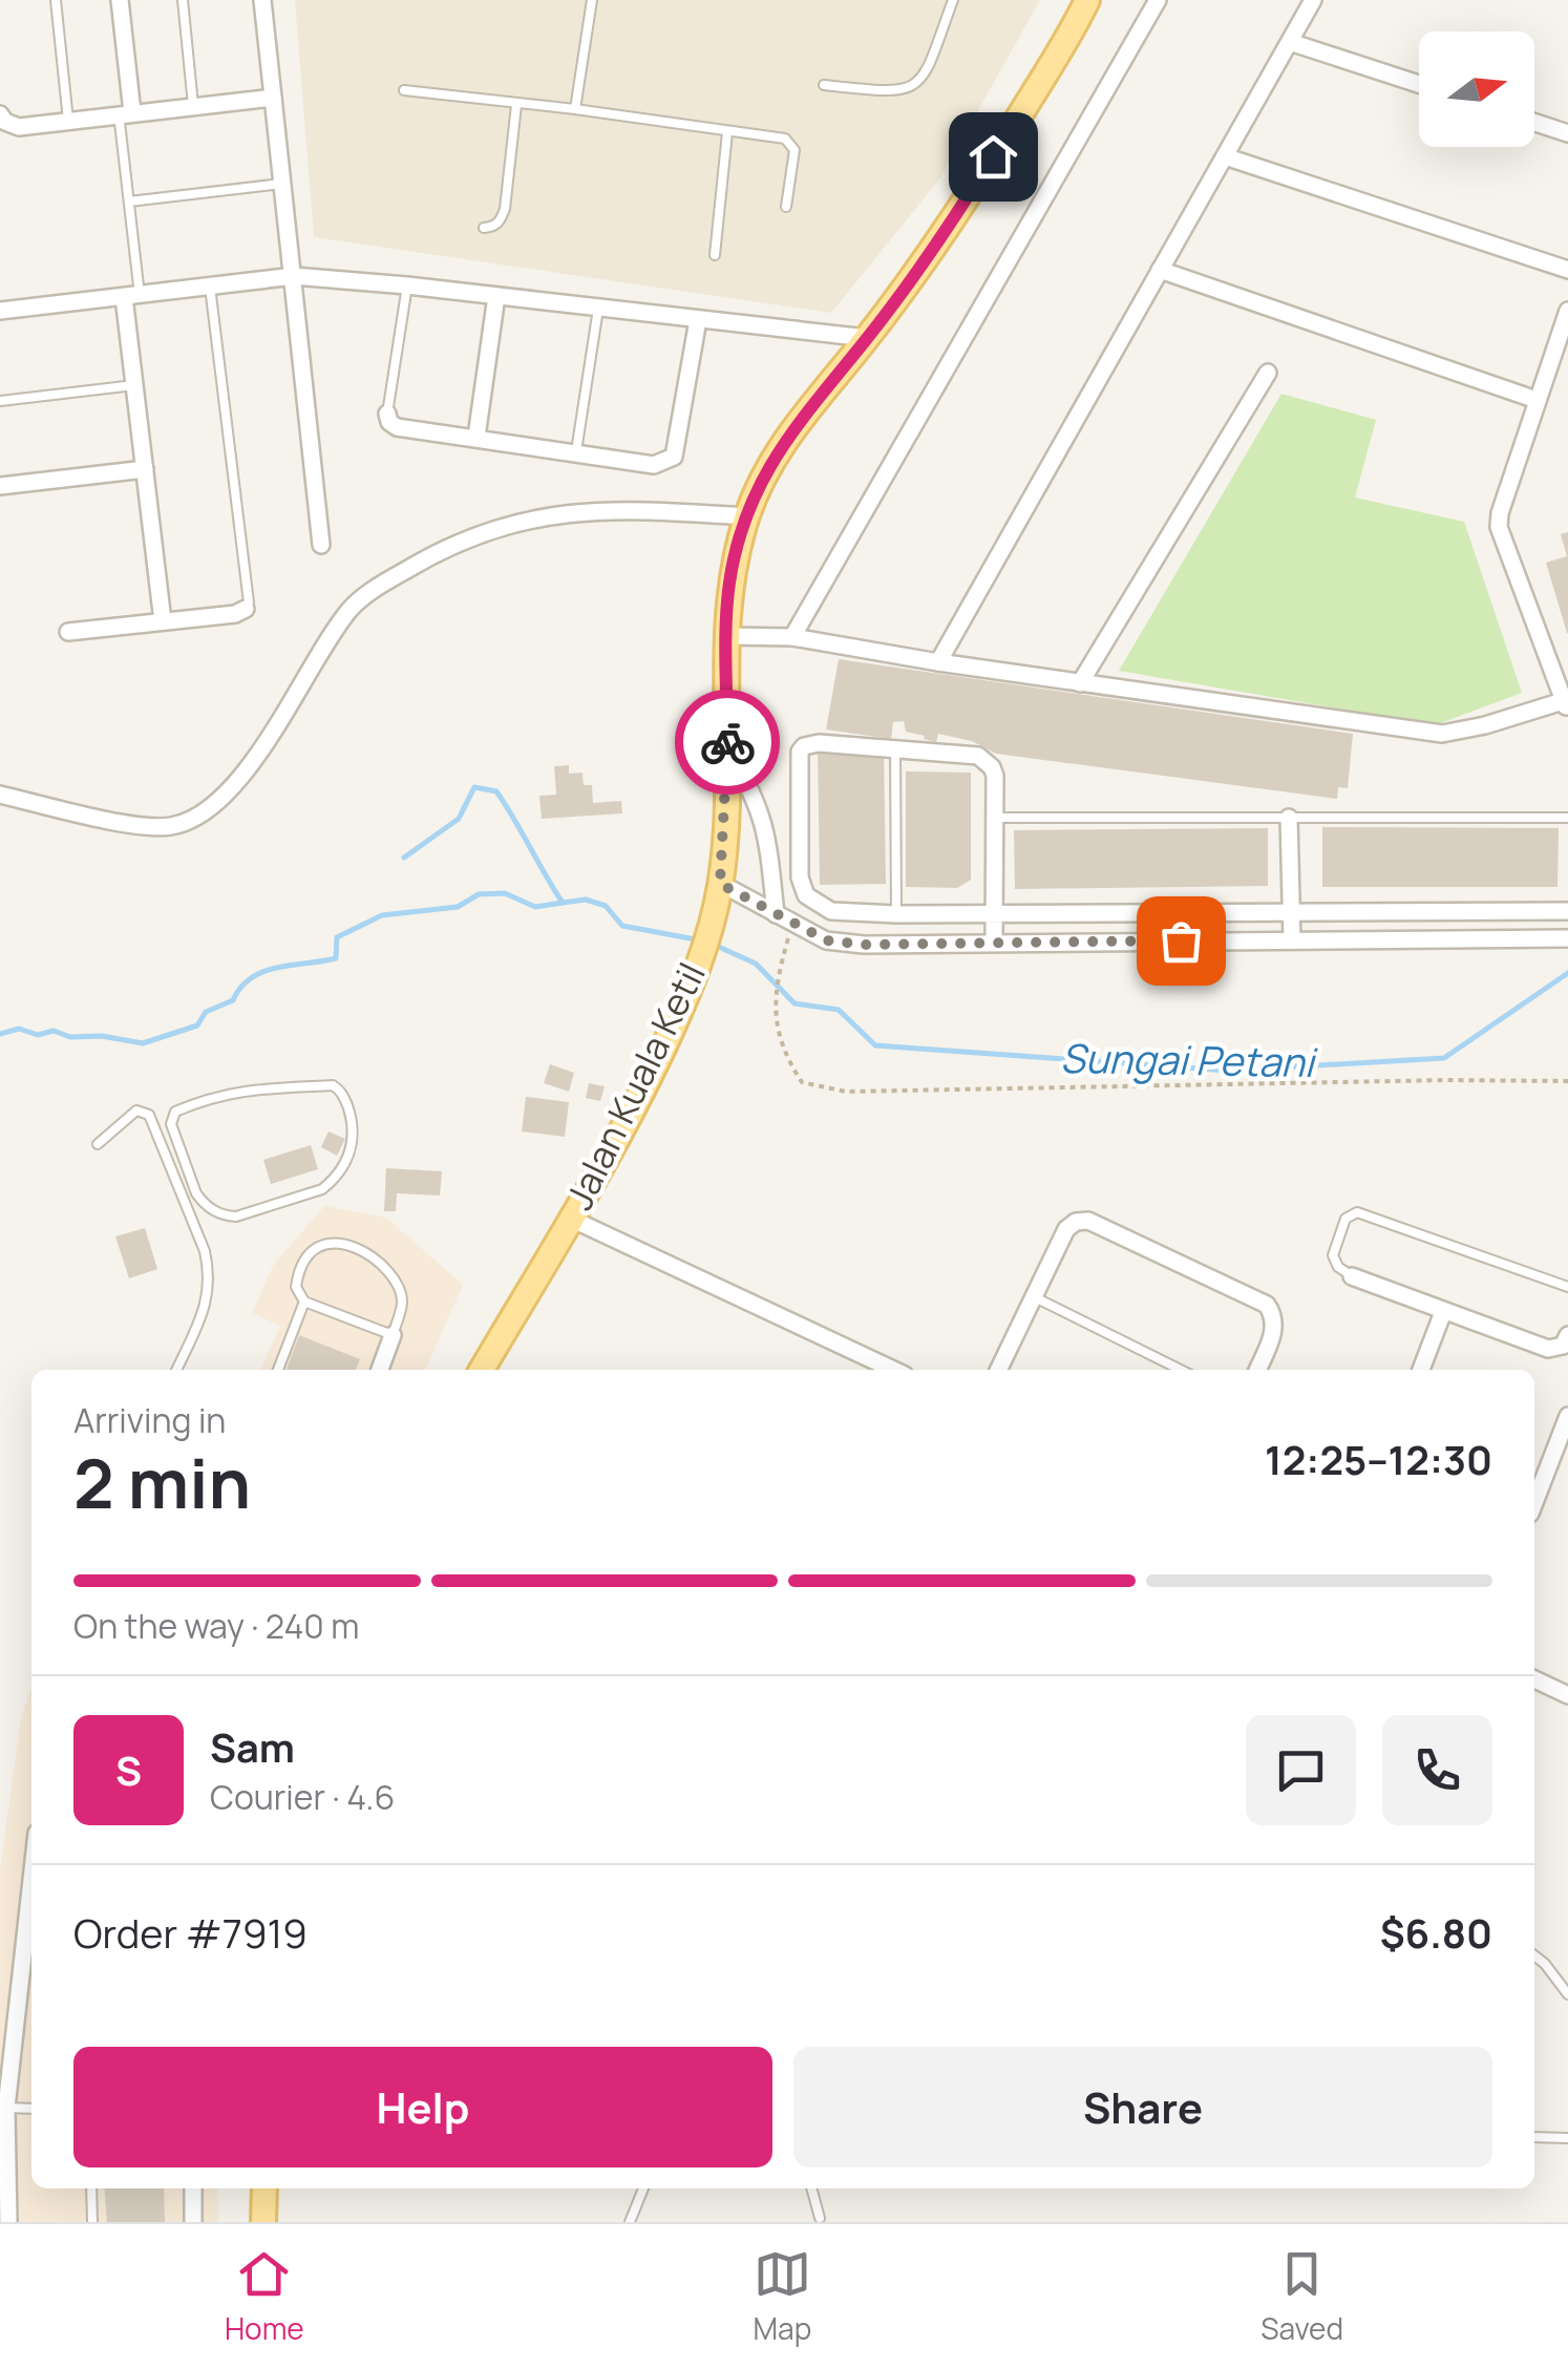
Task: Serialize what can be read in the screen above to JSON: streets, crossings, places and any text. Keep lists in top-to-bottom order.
{
  "streets": {
    "main road": ["Jalan Kuala Ketil"]
  },
  "water": ["Sungai Petani"],
  "north": "right",
  "page": {
    "heading": ["2 min", "Arriving in", "12:25–12:30"],
    "panel": [
      "Sam",
      "Courier · 4.6",
      "Order #7919",
      "$6.80"
    ],
    "bar": "On the way · 240 m",
    "round": "S",
    "buttons": ["Help", "Share"],
    "tabs": ["Home", "Map", "Saved"]
  }
}
